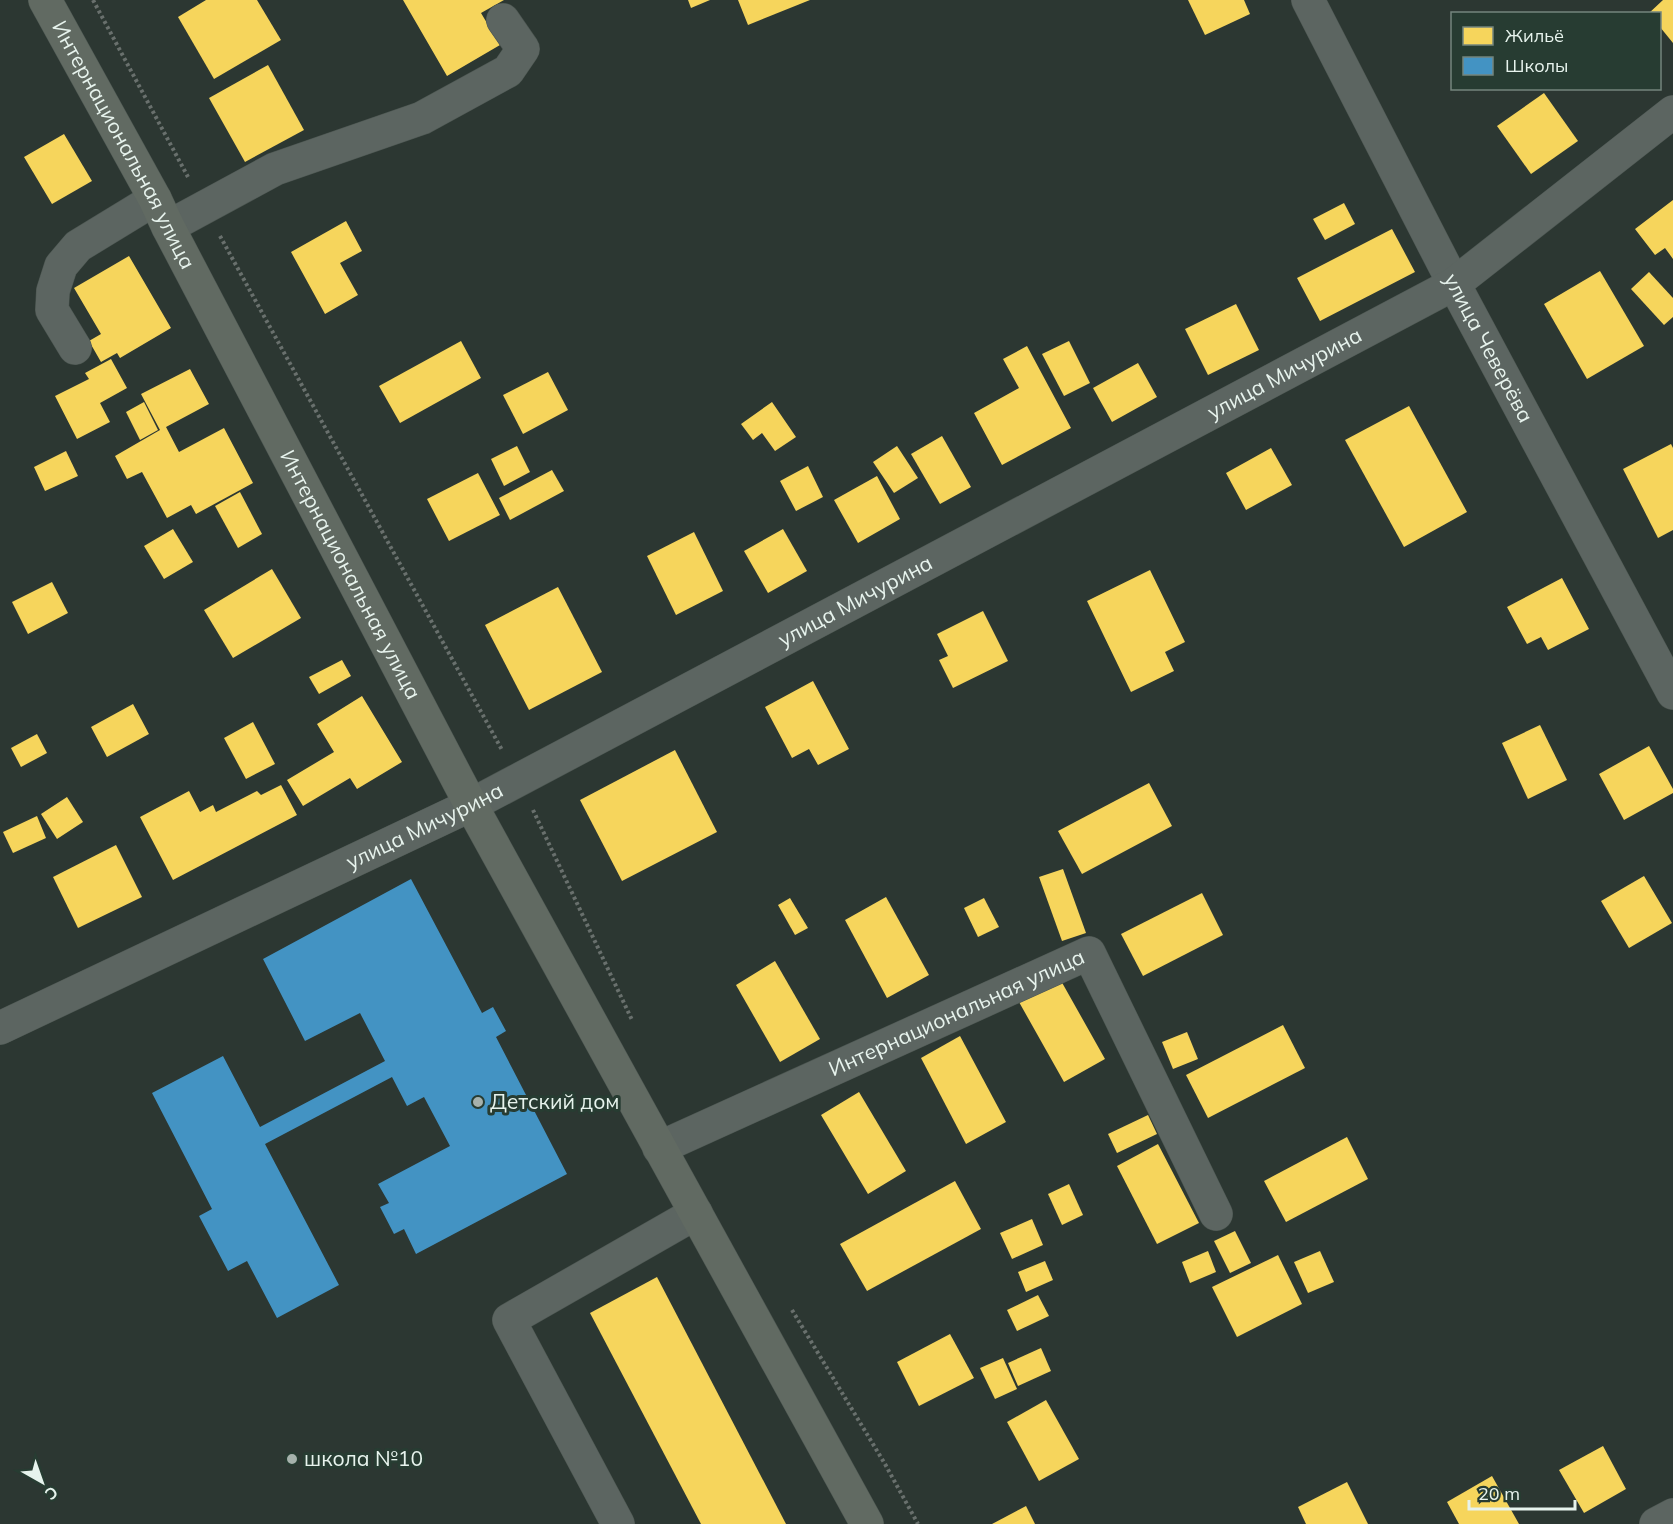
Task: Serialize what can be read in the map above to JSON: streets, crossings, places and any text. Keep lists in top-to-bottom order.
{
  "streets": {
    "main road": ["Интернациональная улица"],
    "street": ["улица Чеверёва", "улица Мичурина"]
  },
  "crossings": [
    ["Интернациональная улица", "улица Мичурина"],
    ["улица Чеверёва", "улица Мичурина"]
  ],
  "places": ["Детский дом", "школа №10"],
  "legend": ["Жильё", "Школы"],
  "scale_bar": "20 m",
  "north": "bottom right"
}
